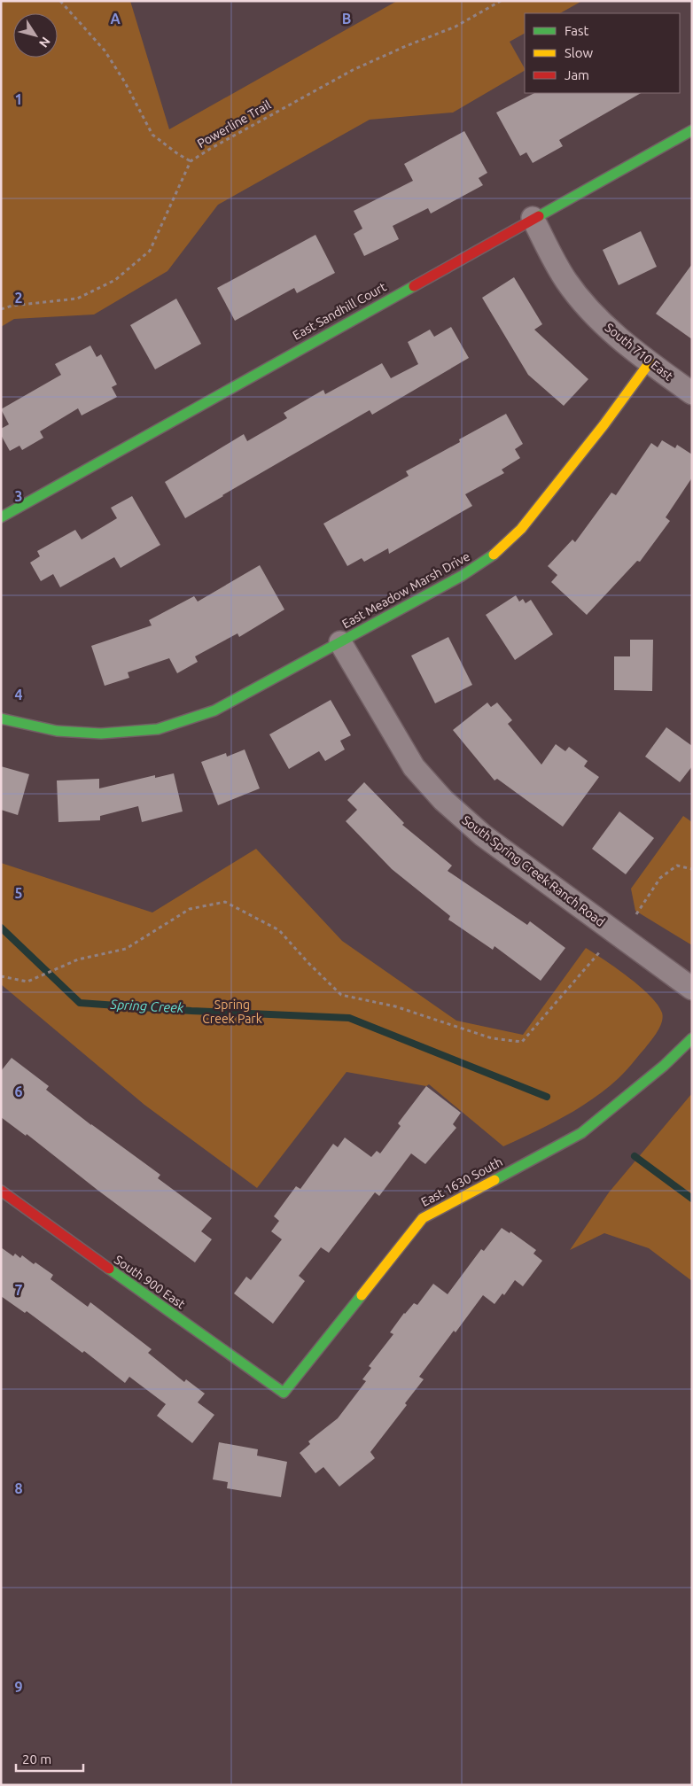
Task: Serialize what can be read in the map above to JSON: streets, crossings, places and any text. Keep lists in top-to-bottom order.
{
  "streets": {
    "street": [
      "East Sandhill Court",
      "South 710 East",
      "East Meadow Marsh Drive",
      "South Spring Creek Ranch Road",
      "East 1630 South",
      "South 900 East"
    ],
    "path": ["Powerline Trail"]
  },
  "crossings": [
    ["East Sandhill Court", "South 710 East"],
    ["South 710 East", "East Meadow Marsh Drive"],
    ["East Meadow Marsh Drive", "South Spring Creek Ranch Road"],
    ["East 1630 South", "South 900 East"]
  ],
  "water": ["Spring Creek"],
  "parks": ["Spring Creek Park"],
  "legend": ["Fast", "Slow", "Jam"],
  "scale_bar": "20 m",
  "north": "bottom right",
  "grid": {
    "columns": ["A", "B"],
    "rows": [
      "1",
      "2",
      "3",
      "4",
      "5",
      "6",
      "7",
      "8",
      "9"
    ]
  }
}
